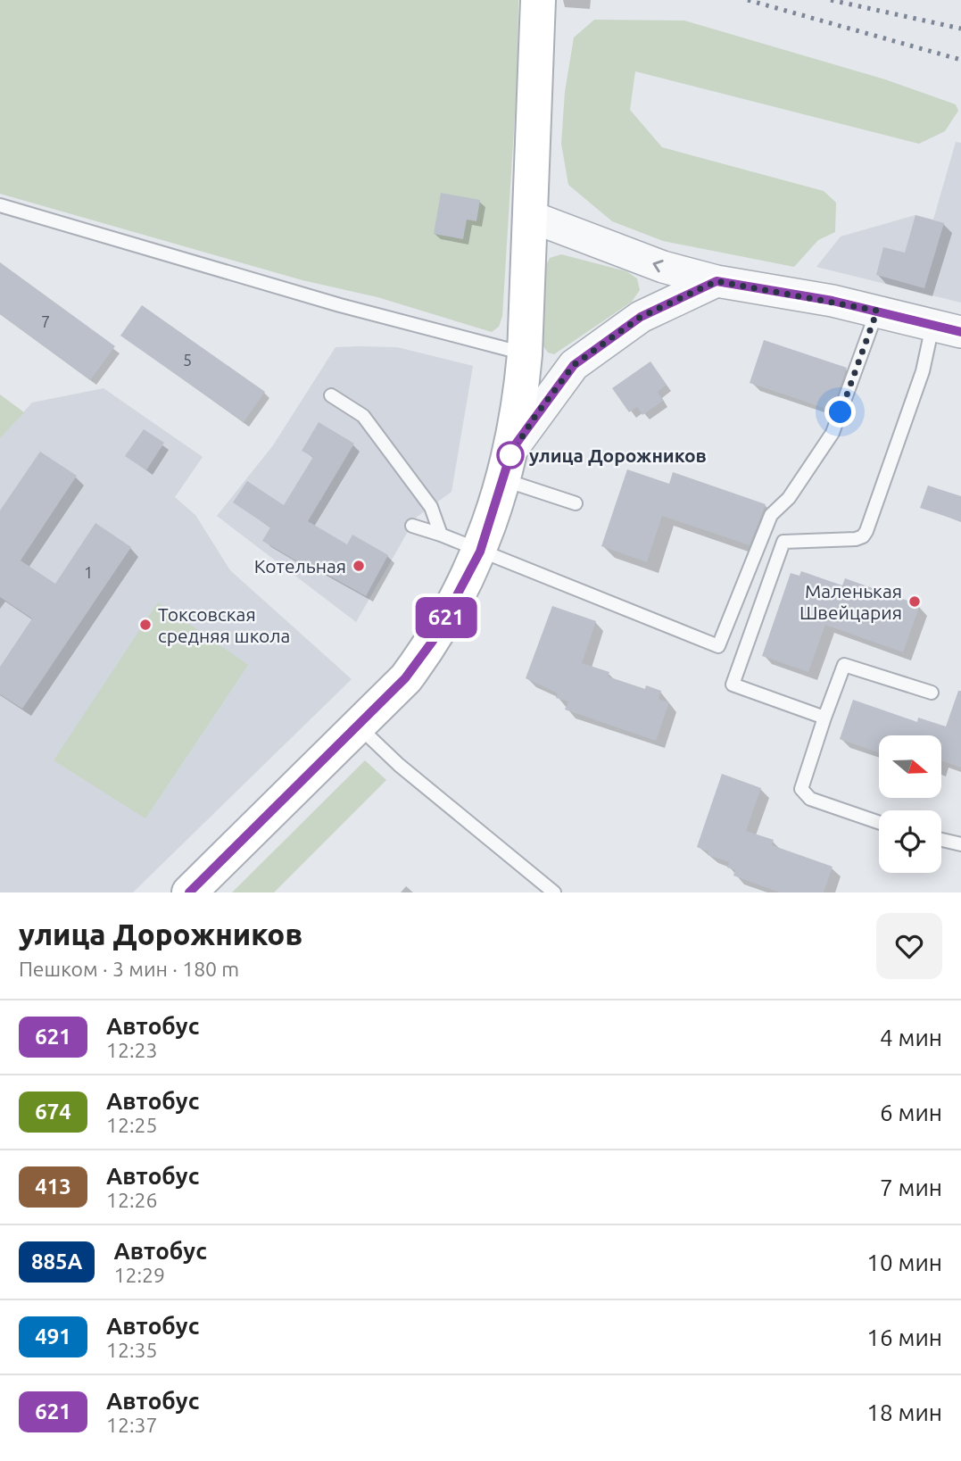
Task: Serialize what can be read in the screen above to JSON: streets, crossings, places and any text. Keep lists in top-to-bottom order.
{
  "places": [
    "улица Дорожников",
    "Котельная",
    "Маленькая Швейцария",
    "Токсовская средняя школа"
  ],
  "lines": ["bus line 621"],
  "house_numbers": ["7", "5", "1"],
  "north": "right",
  "page": {
    "on_map": "621",
    "heading": ["улица Дорожников", "Пешком · 3 мин · 180 m"],
    "list": [
      {
        "mark": "621",
        "name": "Автобус",
        "note": "12:23",
        "value": "4 мин"
      },
      {
        "mark": "674",
        "name": "Автобус",
        "note": "12:25",
        "value": "6 мин"
      },
      {
        "mark": "413",
        "name": "Автобус",
        "note": "12:26",
        "value": "7 мин"
      },
      {
        "mark": "885А",
        "name": "Автобус",
        "note": "12:29",
        "value": "10 мин"
      },
      {
        "mark": "491",
        "name": "Автобус",
        "note": "12:35",
        "value": "16 мин"
      },
      {
        "mark": "621",
        "name": "Автобус",
        "note": "12:37",
        "value": "18 мин"
      }
    ]
  }
}
